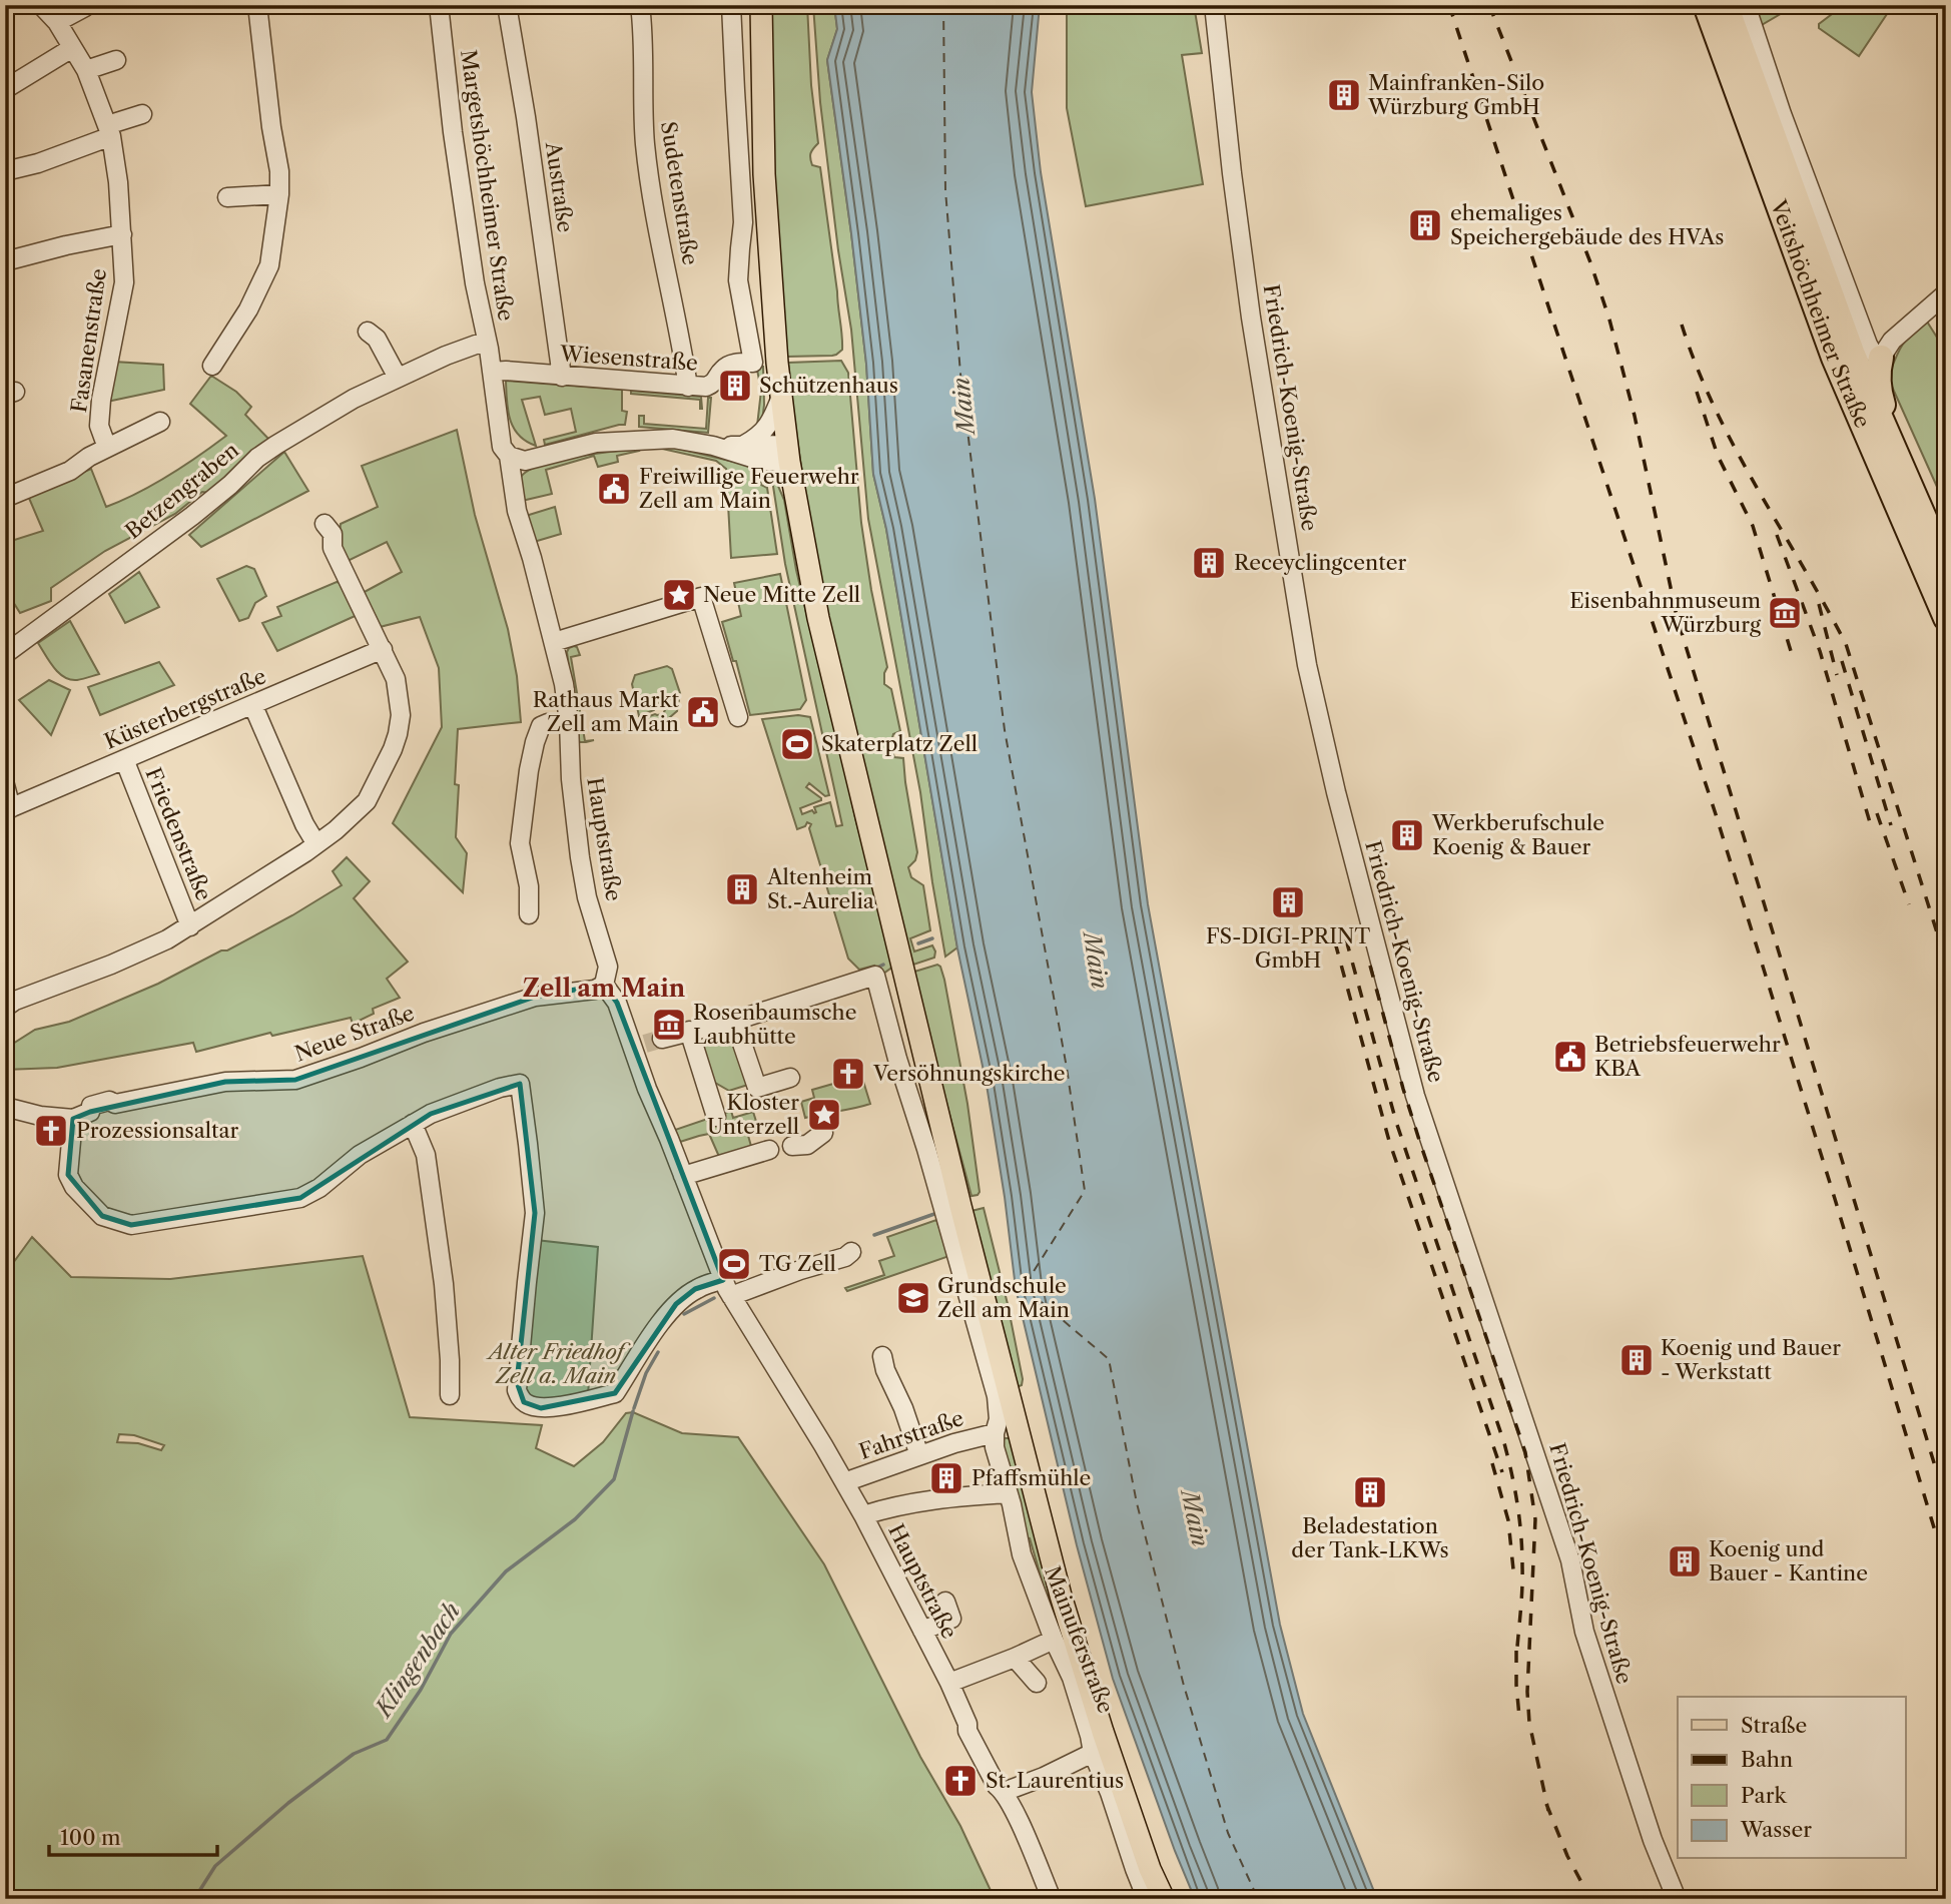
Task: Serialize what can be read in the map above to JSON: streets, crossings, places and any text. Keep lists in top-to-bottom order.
{
  "streets": {
    "highway": ["Veitshöchheimer Straße"],
    "street": [
      "Margetshöchheimer Straße",
      "Austraße",
      "Sudetenstraße",
      "Fasanenstraße",
      "Wiesenstraße",
      "Friedrich-Koenig-Straße",
      "Betzengraben",
      "Küsterbergstraße",
      "Friedenstraße",
      "Hauptstraße",
      "Neue Straße",
      "Fahrstraße",
      "Mainuferstraße"
    ]
  },
  "crossings": [
    ["Margetshöchheimer Straße", "Wiesenstraße"],
    ["Margetshöchheimer Straße", "Betzengraben"],
    ["Margetshöchheimer Straße", "Hauptstraße"],
    ["Austraße", "Wiesenstraße"],
    ["Sudetenstraße", "Wiesenstraße"],
    ["Wiesenstraße", "Hauptstraße"],
    ["Küsterbergstraße", "Friedenstraße"],
    ["Hauptstraße", "Neue Straße"],
    ["Hauptstraße", "Fahrstraße"],
    ["Fahrstraße", "Mainuferstraße"]
  ],
  "districts": ["Zell am Main"],
  "water": ["Main", "Klingenbach"],
  "parks": ["Alter Friedhof Zell a. Main"],
  "places": {
    "building": [
      "Mainfranken-Silo Würzburg GmbH",
      "ehemaliges Speichergebäude des HVAs",
      "Schützenhaus",
      "Receyclingcenter",
      "Werkberufschule Koenig & Bauer",
      "Altenheim St.-Aurelia",
      "FS-DIGI-PRINT GmbH",
      "Koenig und Bauer - Werkstatt",
      "Pfaffsmühle",
      "Beladestation der Tank-LKWs",
      "Koenig und Bauer - Kantine"
    ],
    "public building": ["Freiwillige Feuerwehr Zell am Main", "Rathaus Markt Zell am Main", "Betriebsfeuerwehr KBA"],
    "place": ["Neue Mitte Zell", "Kloster Unterzell"],
    "museum": ["Eisenbahnmuseum Würzburg", "Rosenbaumsche Laubhütte"],
    "sports": ["Skaterplatz Zell", "TG Zell"],
    "church": ["Versöhnungskirche", "Prozessionsaltar", "St. Laurentius"],
    "school or university": ["Grundschule Zell am Main"]
  },
  "legend": [
    "Straße",
    "Bahn",
    "Park",
    "Wasser"
  ],
  "scale_bar": "100 m"
}
